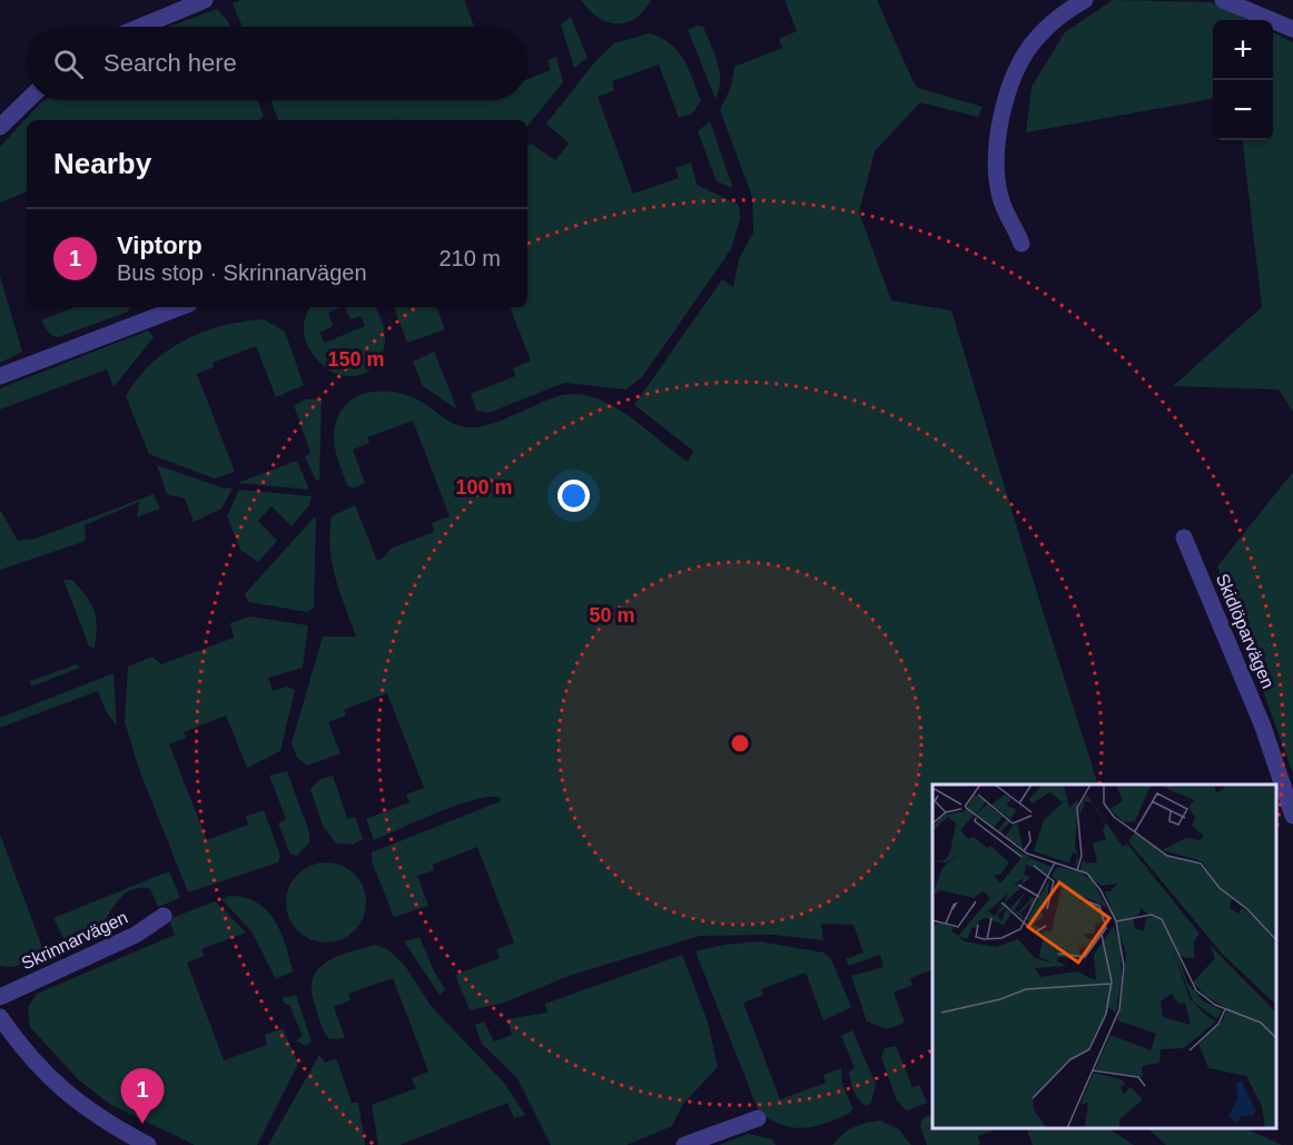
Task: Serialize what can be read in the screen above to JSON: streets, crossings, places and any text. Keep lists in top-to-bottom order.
{
  "streets": {
    "street": ["Skidlöparvägen", "Skrinnarvägen"]
  },
  "page": {
    "map_buttons": ["+", "−"],
    "search": "Search here",
    "heading": "Nearby",
    "list": [
      {
        "mark": "1",
        "name": "Viptorp",
        "note": "Bus stop · Skrinnarvägen",
        "value": "210 m"
      }
    ],
    "pins": "1"
  },
  "rings": ["150 m", "100 m", "50 m"]
}
